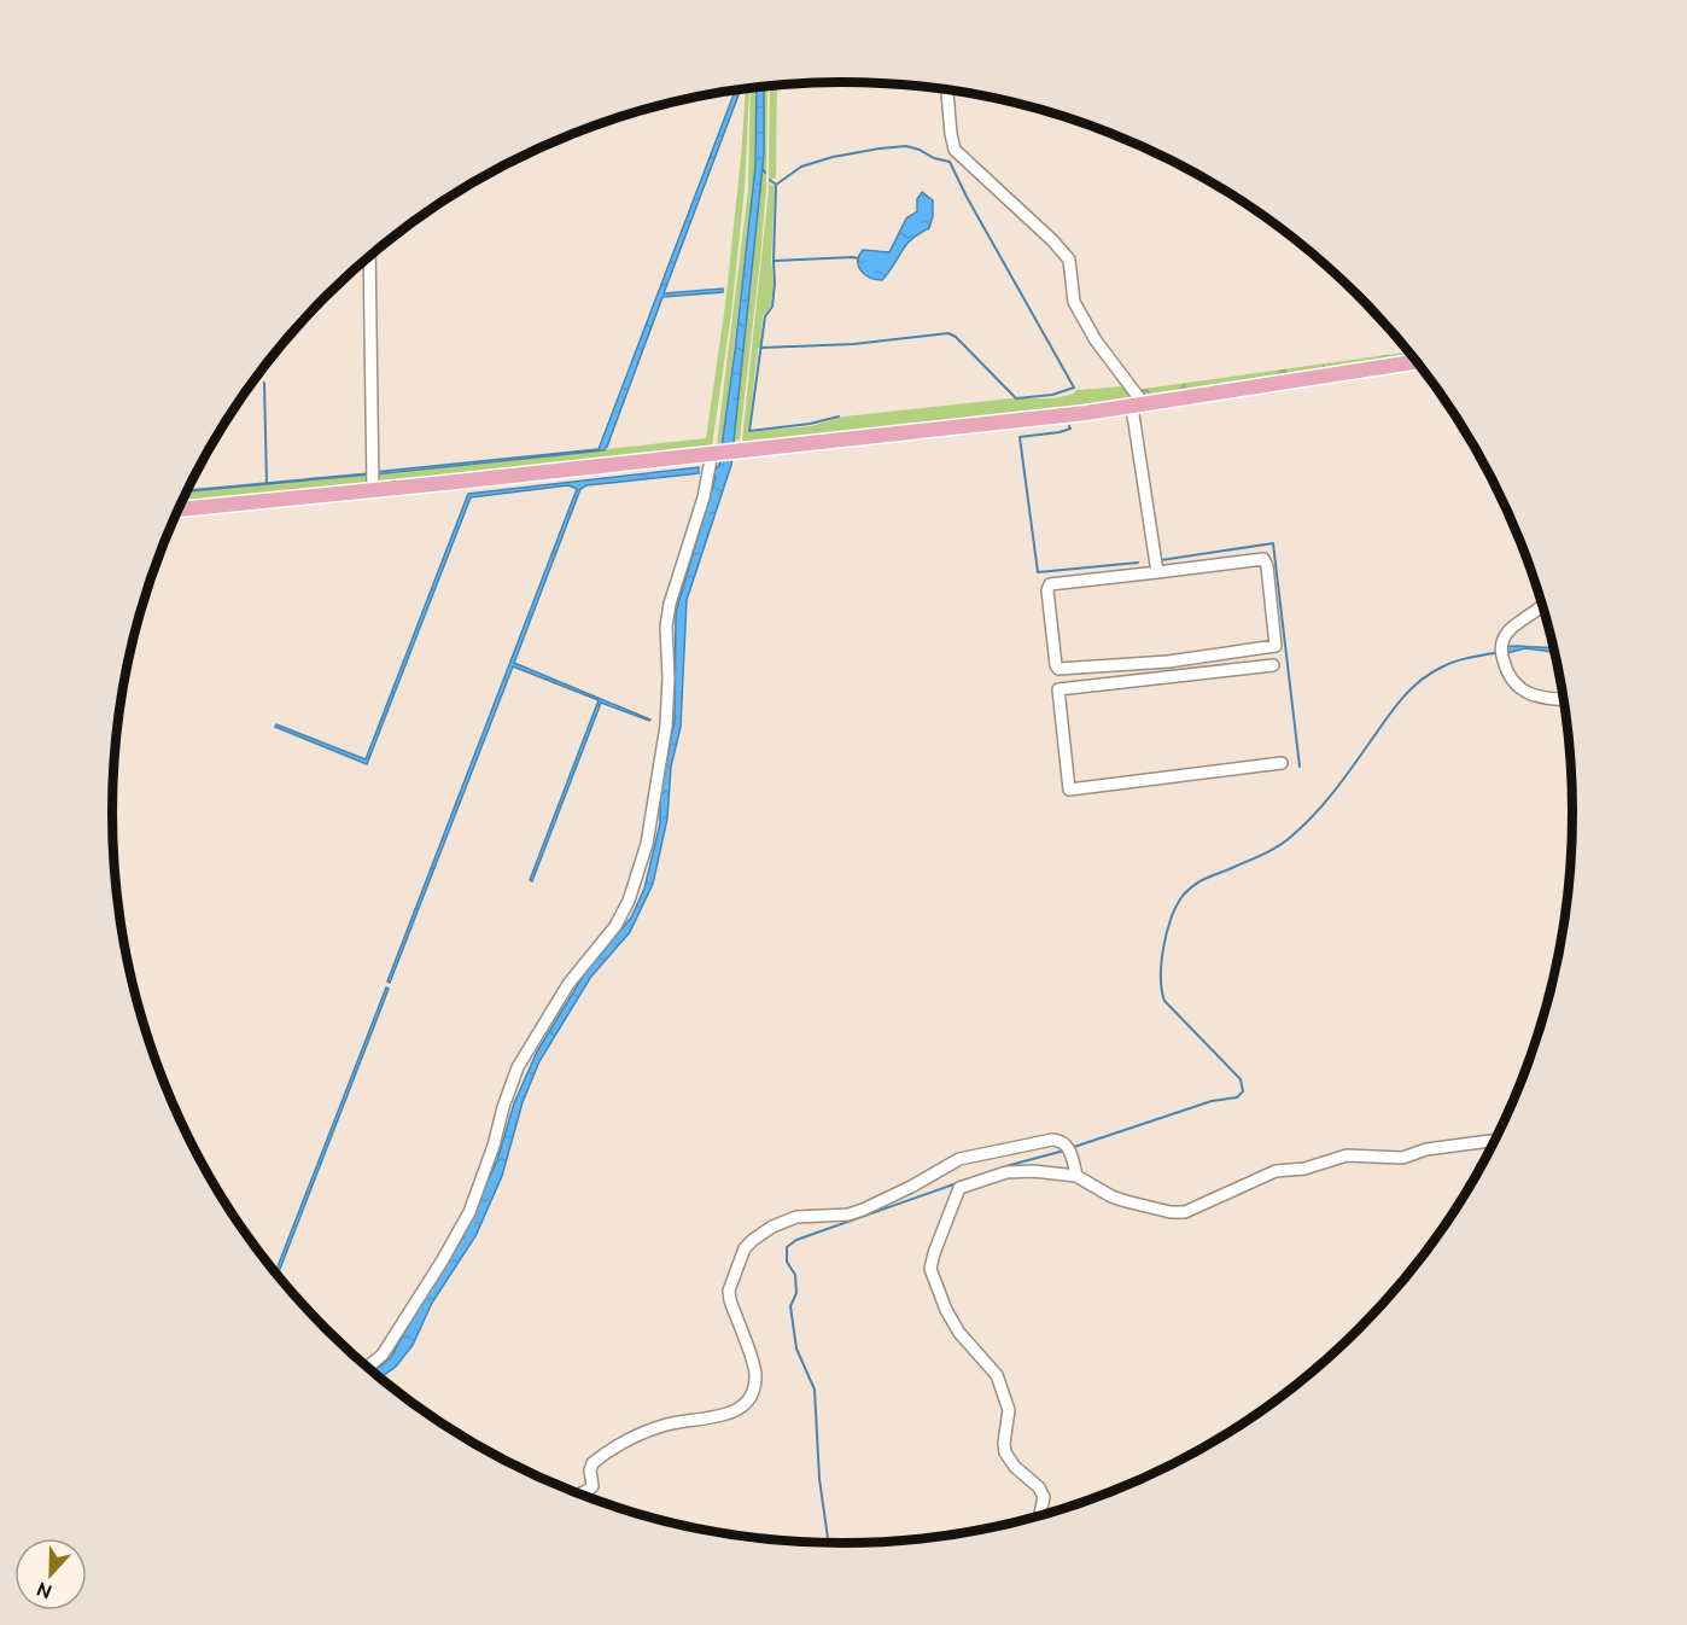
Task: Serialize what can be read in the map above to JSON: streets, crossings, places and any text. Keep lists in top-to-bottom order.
{
  "north": "bottom"
}
